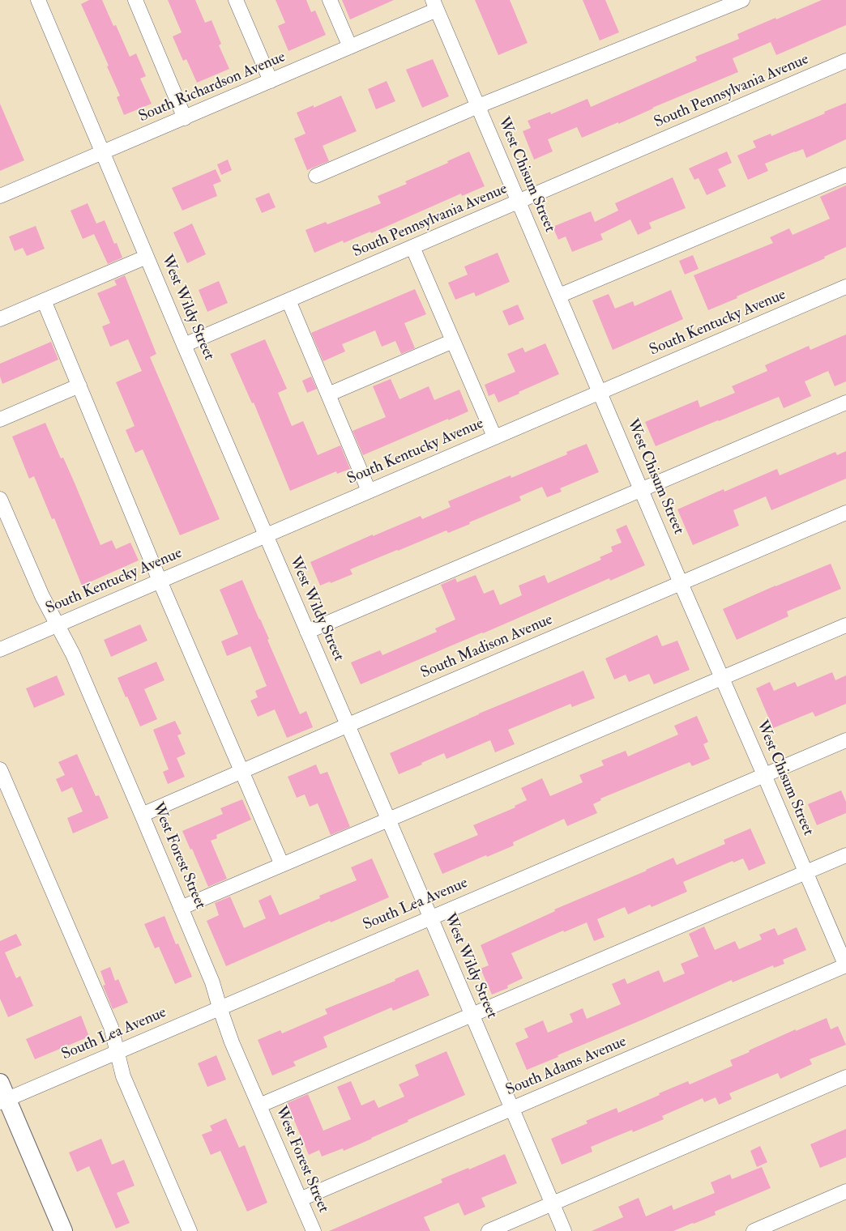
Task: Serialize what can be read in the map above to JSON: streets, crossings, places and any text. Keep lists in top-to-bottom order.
{
  "streets": {
    "street": [
      "South Richardson Avenue",
      "South Pennsylvania Avenue",
      "West Chisum Street",
      "West Wildy Street",
      "South Kentucky Avenue",
      "South Madison Avenue",
      "West Forest Street",
      "South Lea Avenue",
      "South Adams Avenue"
    ]
  },
  "crossings": [
    ["South Richardson Avenue", "West Chisum Street"],
    ["South Richardson Avenue", "West Wildy Street"],
    ["South Pennsylvania Avenue", "West Chisum Street"],
    ["South Pennsylvania Avenue", "West Wildy Street"],
    ["West Chisum Street", "South Kentucky Avenue"],
    ["West Chisum Street", "South Madison Avenue"],
    ["West Chisum Street", "South Lea Avenue"],
    ["West Chisum Street", "South Adams Avenue"],
    ["West Wildy Street", "South Kentucky Avenue"],
    ["West Wildy Street", "South Madison Avenue"],
    ["West Wildy Street", "South Lea Avenue"],
    ["West Wildy Street", "South Adams Avenue"],
    ["South Kentucky Avenue", "West Forest Street"],
    ["South Madison Avenue", "West Forest Street"],
    ["West Forest Street", "South Lea Avenue"],
    ["West Forest Street", "South Adams Avenue"]
  ]
}
